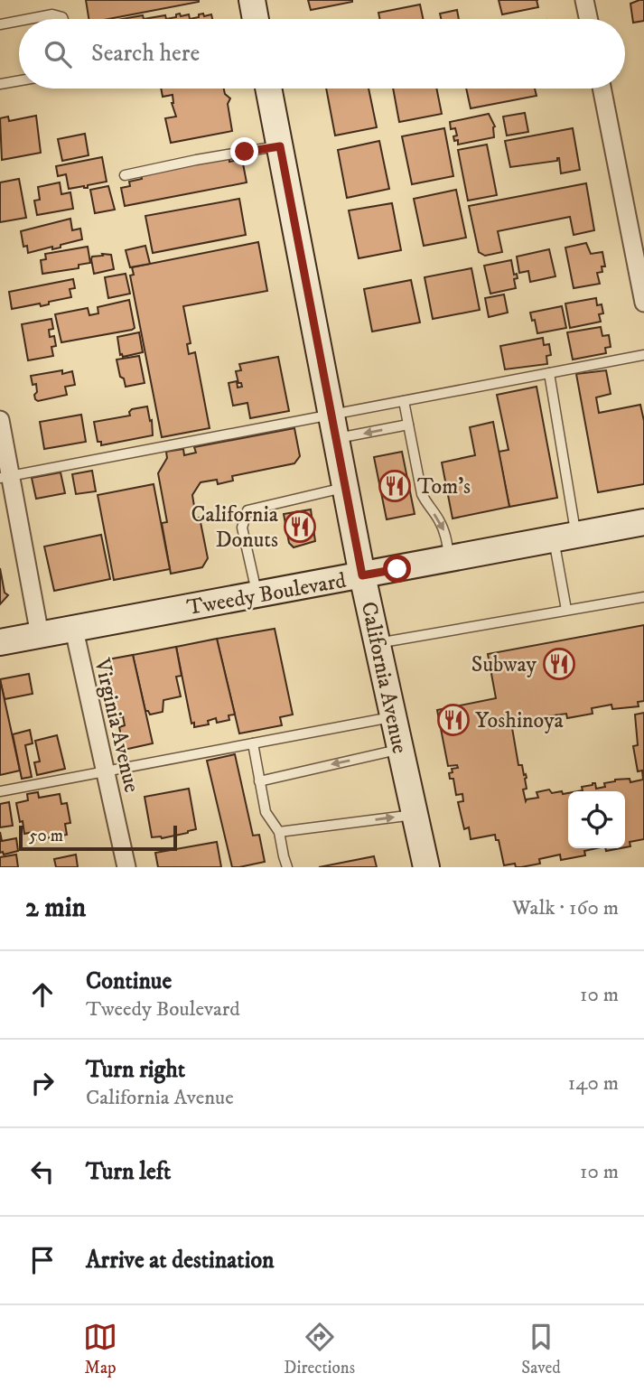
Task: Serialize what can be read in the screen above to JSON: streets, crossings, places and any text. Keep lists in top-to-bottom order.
{
  "streets": {
    "main road": ["Tweedy Boulevard", "California Avenue"],
    "street": ["Virginia Avenue"]
  },
  "crossings": [
    ["Tweedy Boulevard", "California Avenue"],
    ["Tweedy Boulevard", "Virginia Avenue"]
  ],
  "places": {
    "restaurant": [
      "Tom's",
      "California Donuts",
      "Subway",
      "Yoshinoya"
    ]
  },
  "scale_bar": "50 m",
  "page": {
    "search": "Search here",
    "scale": "50 m",
    "heading": ["2 min", "Walk · 160 m"],
    "list": [
      ["Continue", "Tweedy Boulevard", "10 m"],
      ["Turn right", "California Avenue", "140 m"],
      ["Turn left", "10 m"],
      "Arrive at destination"
    ],
    "nav": ["Map", "Directions", "Saved"]
  }
}
